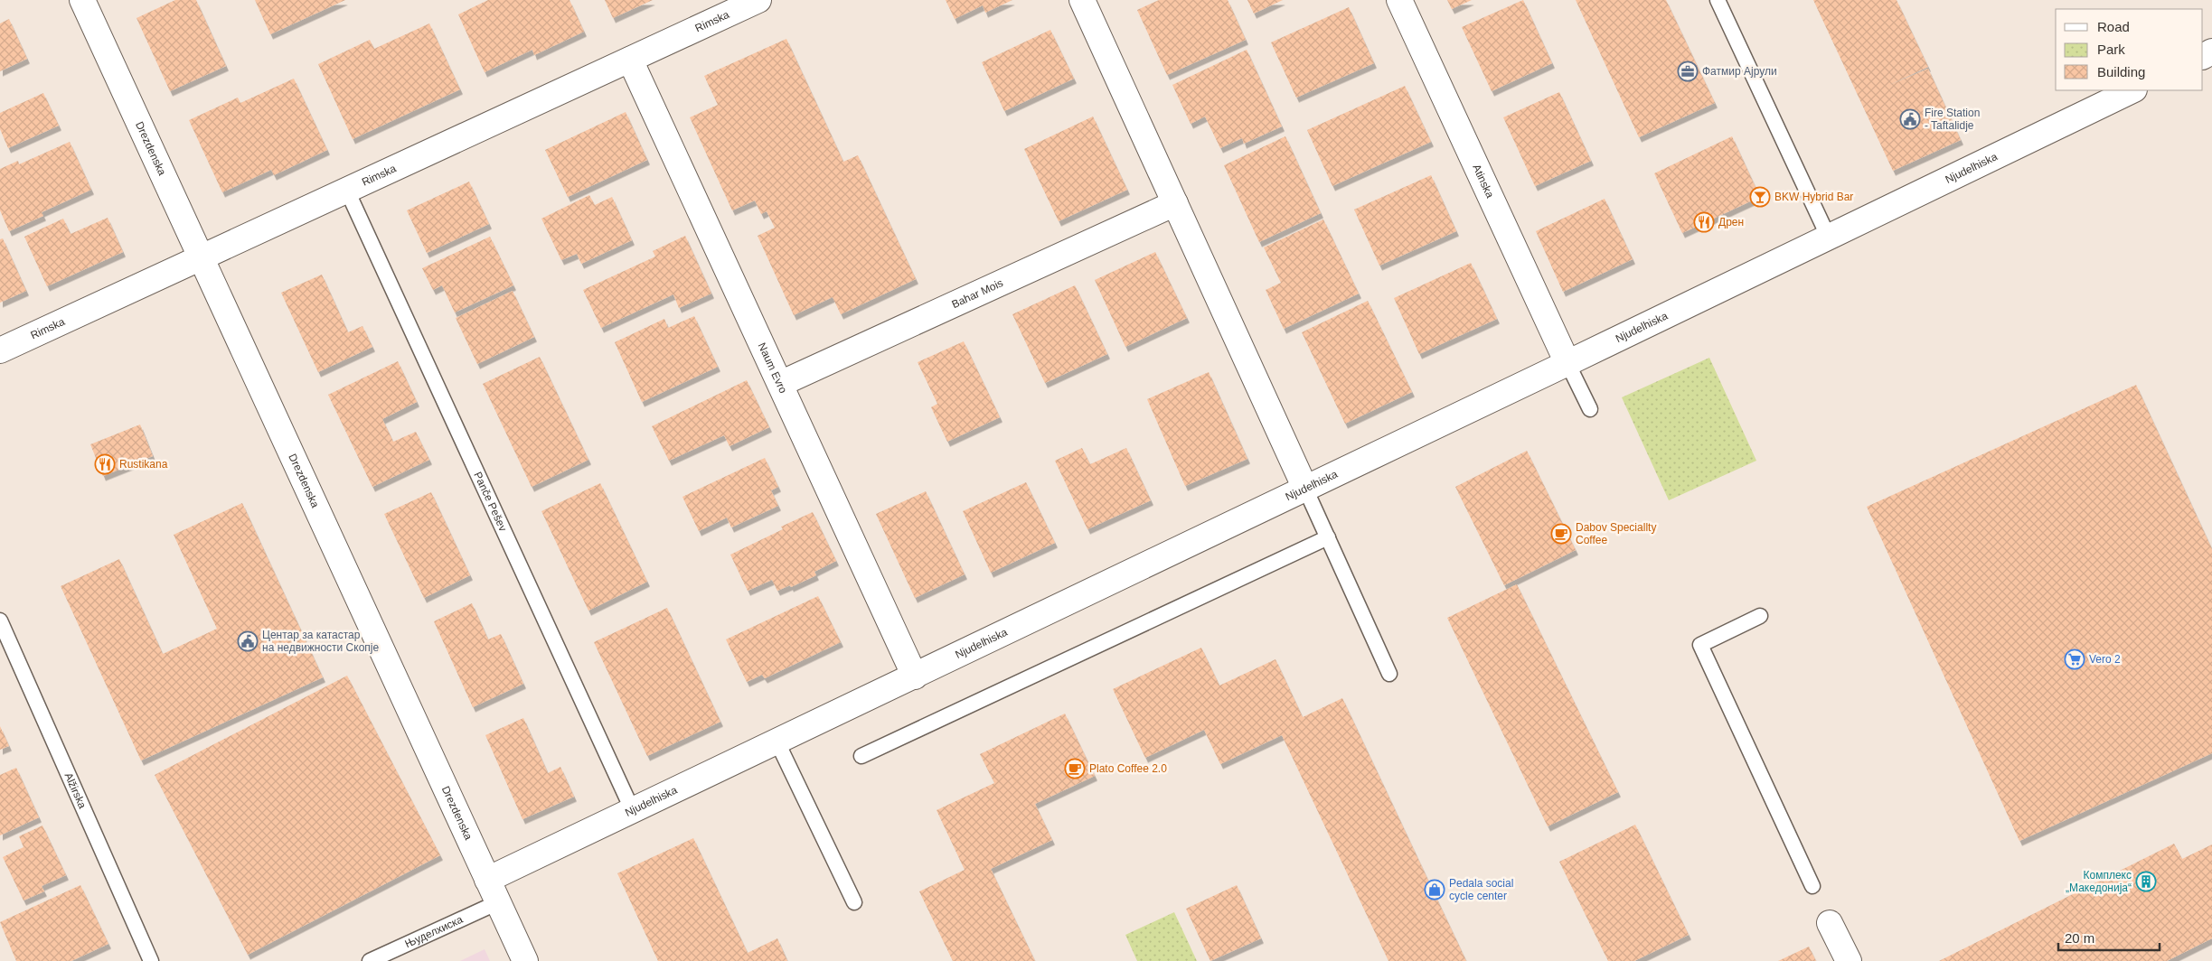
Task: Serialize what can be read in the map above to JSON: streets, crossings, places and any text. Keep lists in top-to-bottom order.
{
  "streets": {
    "street": [
      "Rimska",
      "Drezdenska",
      "Njudelhiska",
      "Atinska",
      "Bahar Mois",
      "Naum Evro"
    ],
    "lane": ["Panče Pešev", "Alžirska", "Њуделхиска"]
  },
  "crossings": [
    ["Rimska", "Drezdenska"],
    ["Rimska", "Naum Evro"],
    ["Rimska", "Panče Pešev"],
    ["Drezdenska", "Njudelhiska"],
    ["Drezdenska", "Њуделхиска"],
    ["Njudelhiska", "Atinska"],
    ["Njudelhiska", "Naum Evro"],
    ["Njudelhiska", "Panče Pešev"],
    ["Bahar Mois", "Naum Evro"]
  ],
  "places": {
    "office": ["Фатмир Ајрули"],
    "public building": ["Fire Station - Taftalidje", "Центар за катастар на недвижности Скопје"],
    "bar": ["BKW Hybrid Bar"],
    "restaurant": ["Дрен", "Rustikana"],
    "cafe": ["Dabov Speciallty Coffee", "Plato Coffee 2.0"],
    "supermarket": ["Vero 2"],
    "building": ["Комплекс „Македонија“"],
    "shop": ["Pedala social cycle center"]
  },
  "legend": ["Road", "Park", "Building"],
  "scale_bar": "20 m"
}
